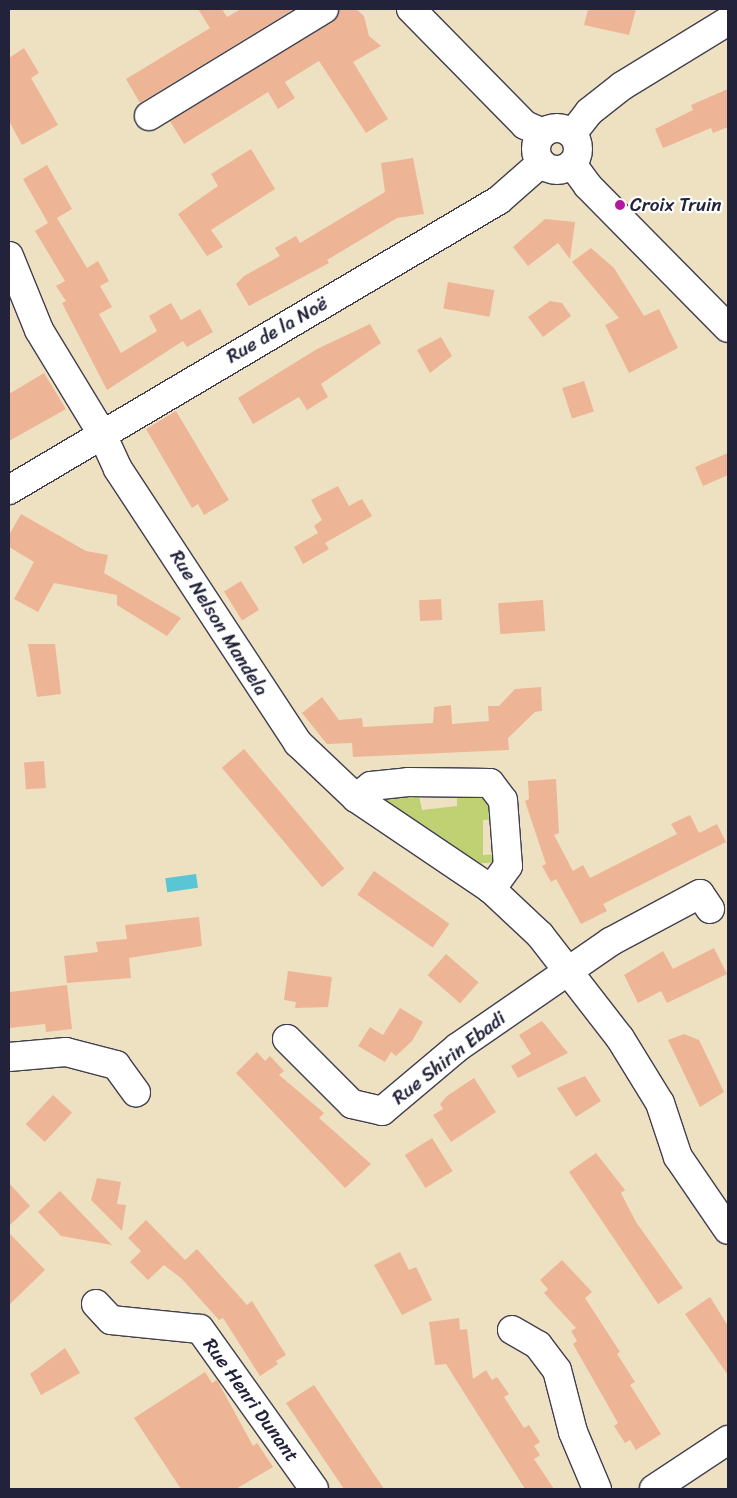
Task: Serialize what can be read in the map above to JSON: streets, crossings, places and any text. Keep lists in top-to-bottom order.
{
  "streets": {
    "street": [
      "Rue de la Noë",
      "Rue Nelson Mandela",
      "Rue Shirin Ebadi",
      "Rue Henri Dunant"
    ]
  },
  "crossings": [
    ["Rue de la Noë", "Rue Nelson Mandela"],
    ["Rue Nelson Mandela", "Rue Shirin Ebadi"]
  ],
  "places": ["Croix Truin"]
}
